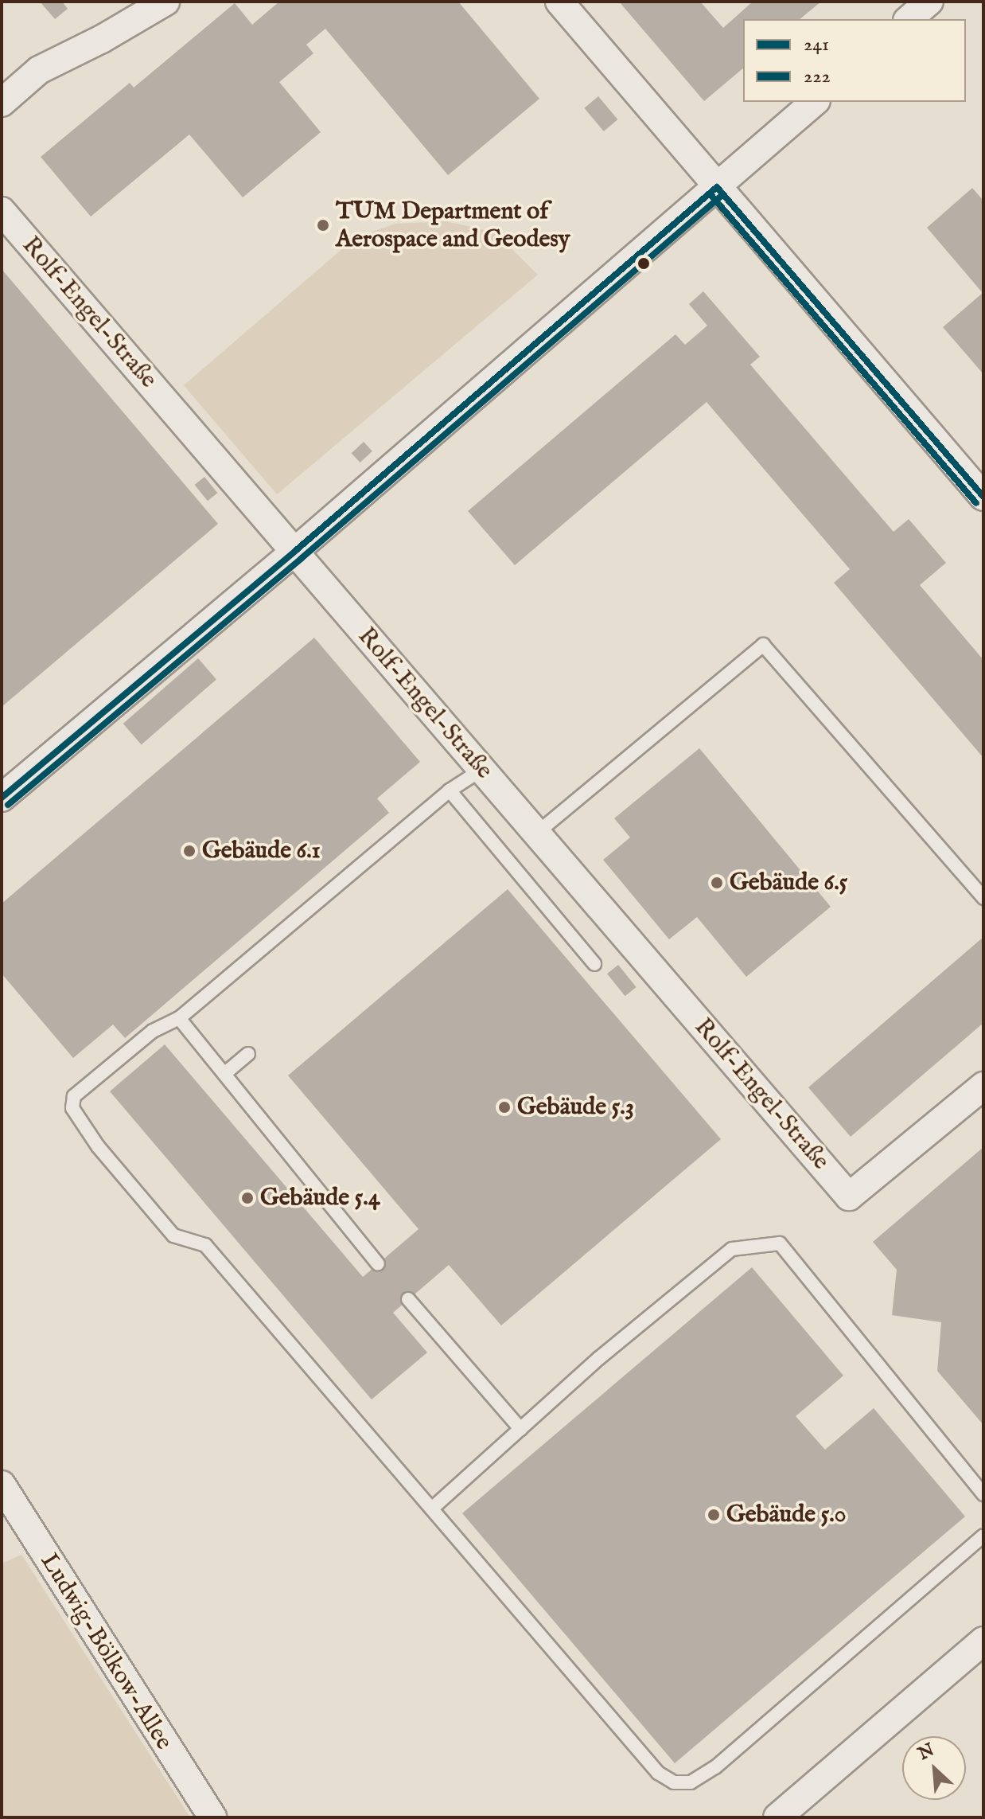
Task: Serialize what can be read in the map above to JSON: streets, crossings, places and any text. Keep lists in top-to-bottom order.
{
  "streets": {
    "street": ["Rolf-Engel-Straße", "Ludwig-Bölkow-Allee"]
  },
  "places": [
    "TUM Department of Aerospace and Geodesy",
    "Gebäude 6.1",
    "Gebäude 6.5",
    "Gebäude 5.3",
    "Gebäude 5.4",
    "Gebäude 5.0"
  ],
  "lines": ["transit line 241", "transit line 222"],
  "legend": ["241", "222"],
  "north": "top left"
}
